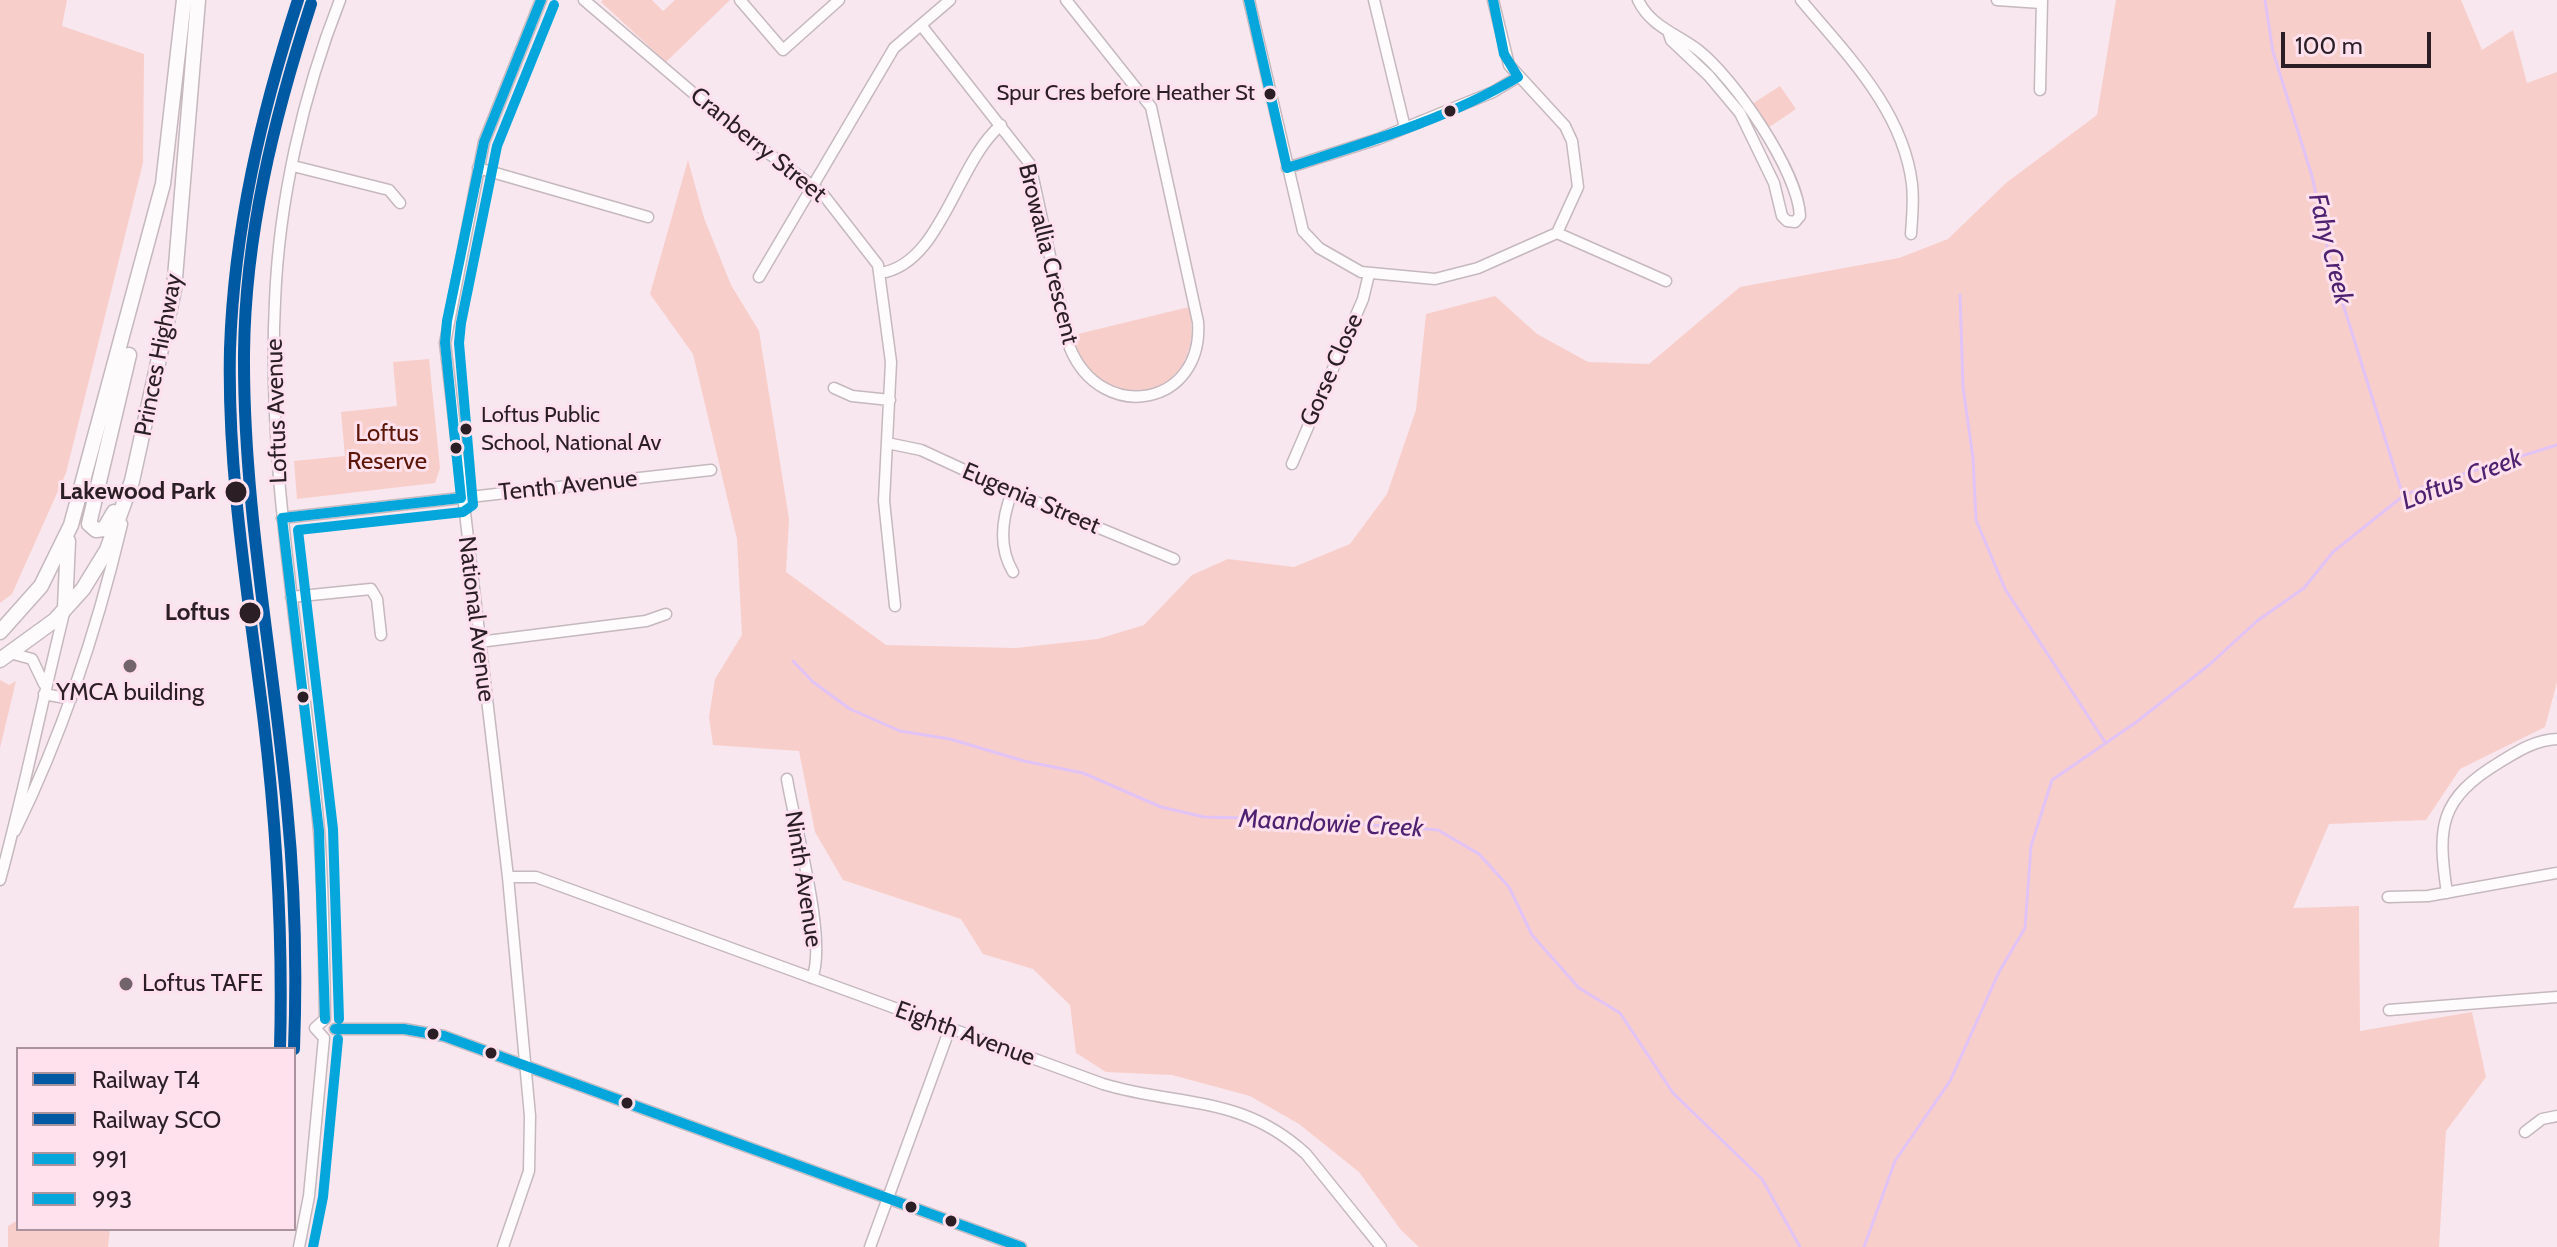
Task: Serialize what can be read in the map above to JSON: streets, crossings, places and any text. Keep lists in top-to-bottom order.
{
  "streets": {
    "highway": ["Princes Highway"],
    "street": [
      "Cranberry Street",
      "Browallia Crescent",
      "Gorse Close",
      "Loftus Avenue",
      "Tenth Avenue",
      "Eugenia Street",
      "National Avenue",
      "Ninth Avenue",
      "Eighth Avenue"
    ]
  },
  "crossings": [
    ["Cranberry Street", "Eugenia Street"],
    ["Loftus Avenue", "Tenth Avenue"],
    ["Tenth Avenue", "National Avenue"],
    ["National Avenue", "Eighth Avenue"],
    ["Ninth Avenue", "Eighth Avenue"]
  ],
  "water": ["Fahy Creek", "Loftus Creek", "Maandowie Creek"],
  "parks": ["Loftus Reserve"],
  "places": [
    "Spur Cres before Heather St",
    "Loftus Public School, National Av",
    "Lakewood Park",
    "Loftus",
    "YMCA building",
    "Loftus TAFE"
  ],
  "lines": [
    "rail line T4",
    "transit line 991",
    "rail line SCO",
    "transit line 993"
  ],
  "legend": [
    "Railway T4",
    "Railway SCO",
    "991",
    "993"
  ],
  "scale_bar": "100 m"
}
